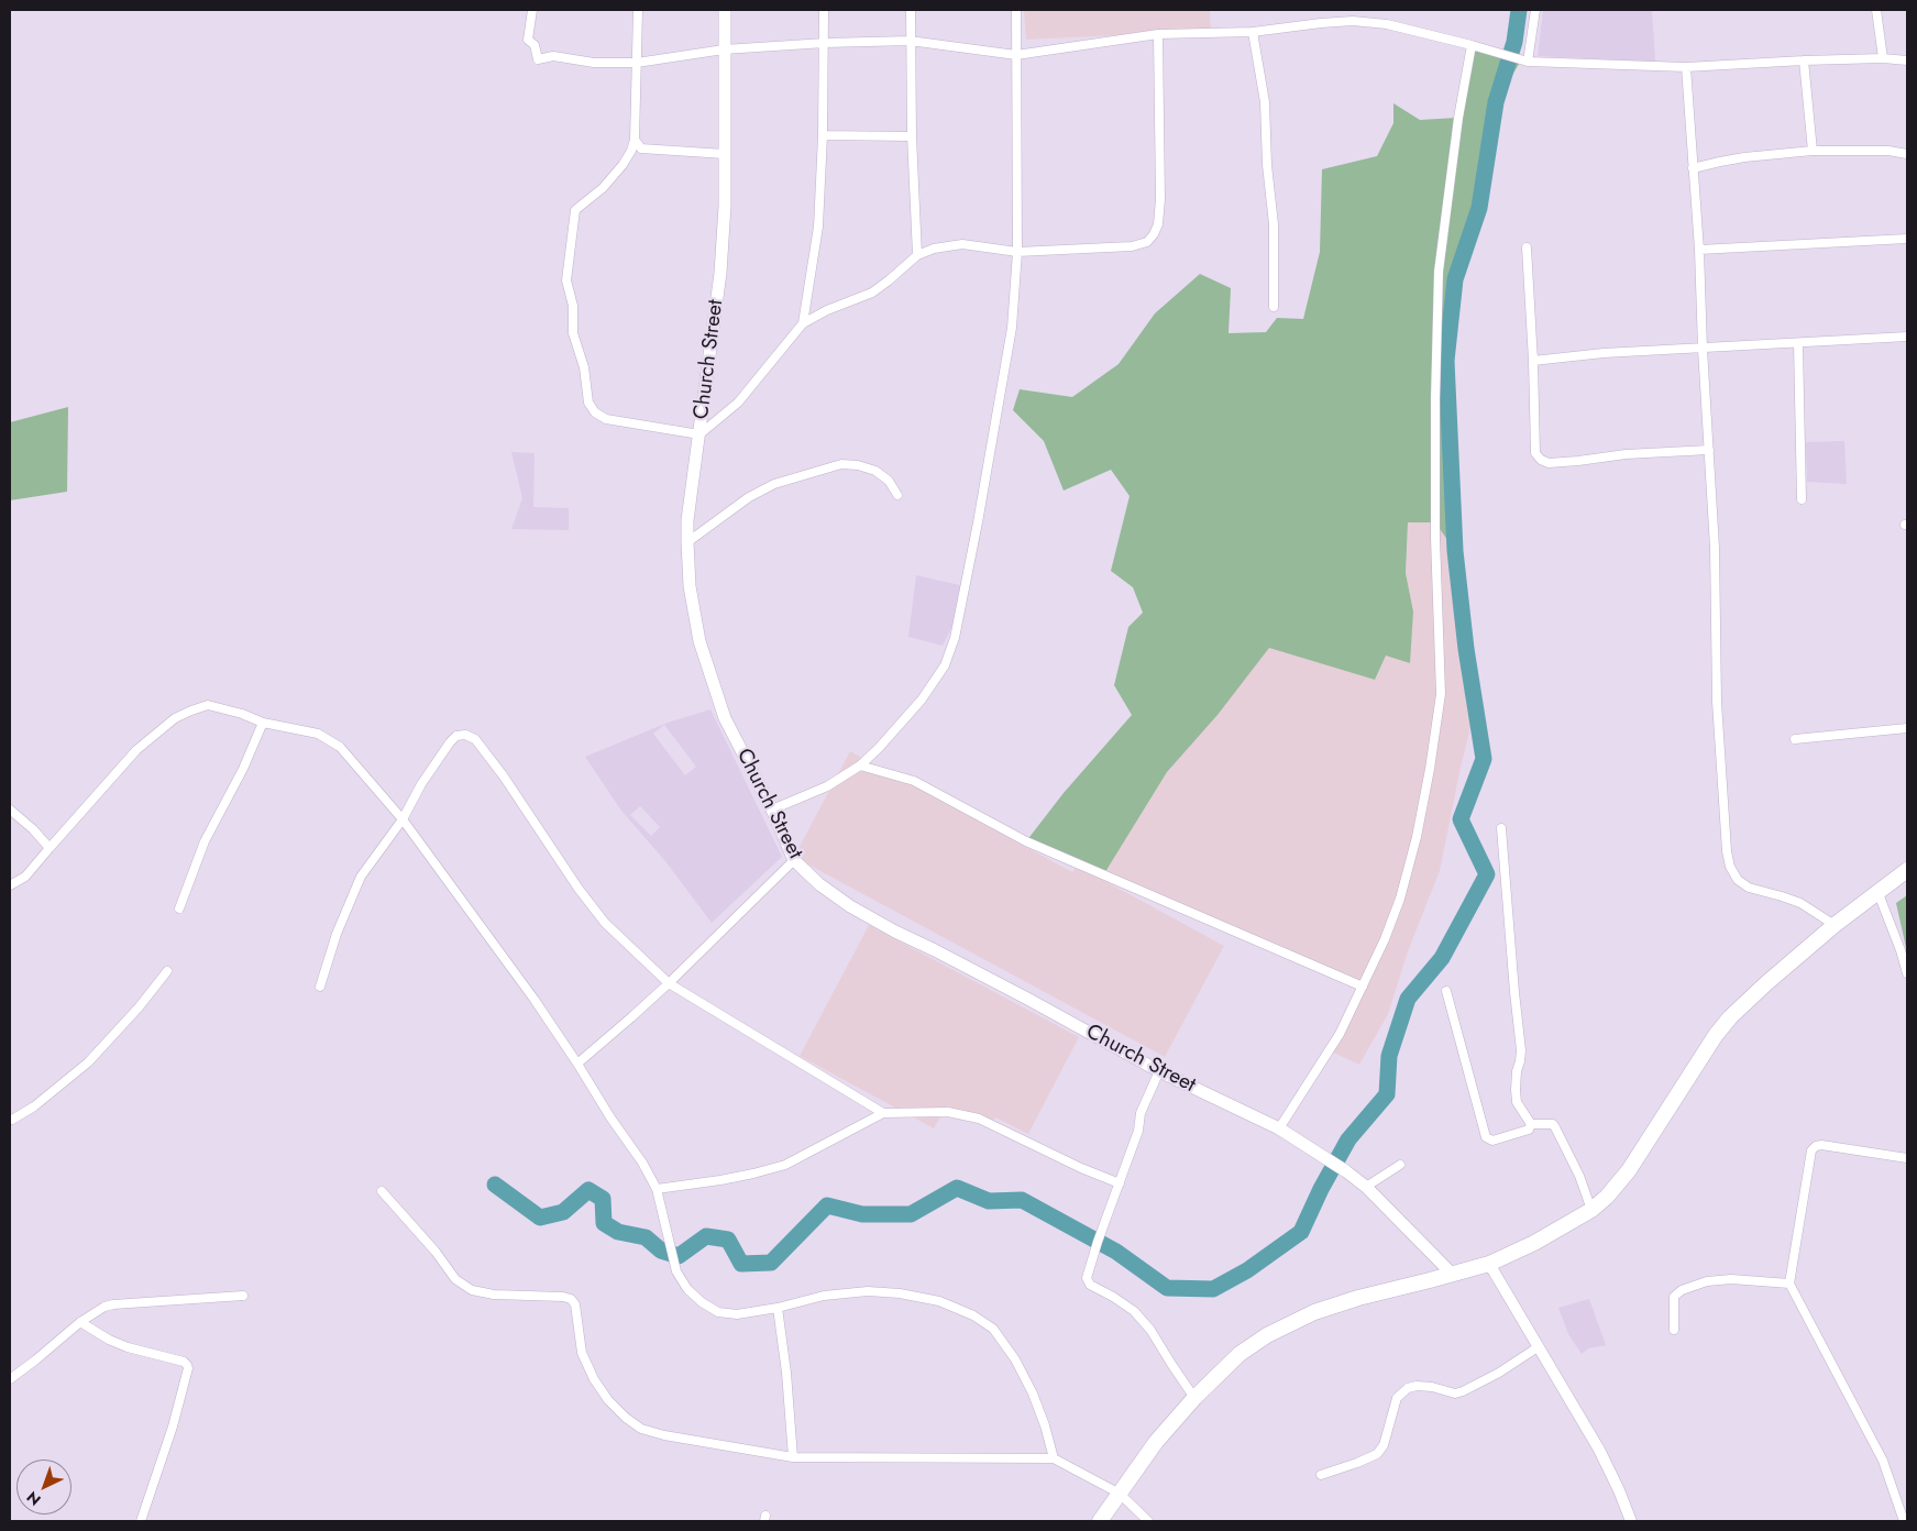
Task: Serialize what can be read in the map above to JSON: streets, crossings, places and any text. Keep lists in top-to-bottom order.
{
  "streets": {
    "main road": ["Church Street"]
  },
  "north": "bottom left"
}
